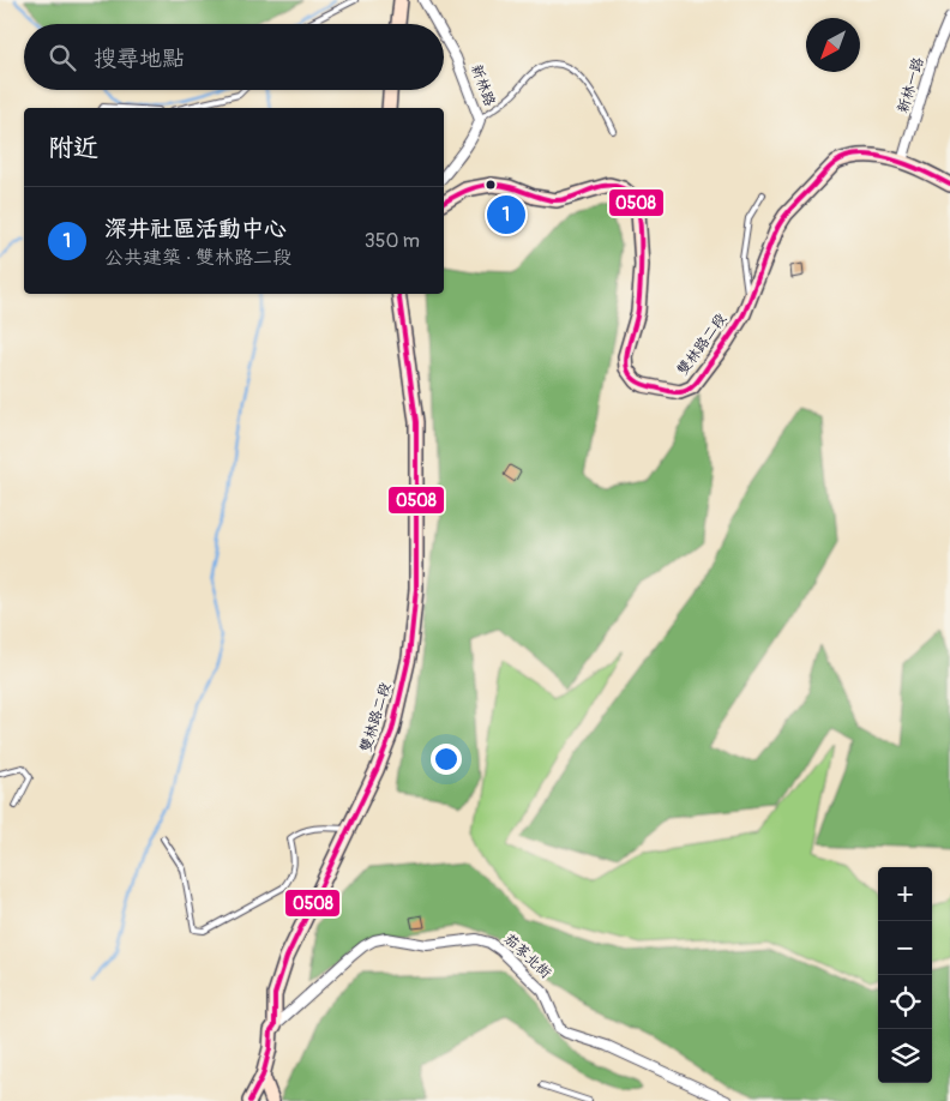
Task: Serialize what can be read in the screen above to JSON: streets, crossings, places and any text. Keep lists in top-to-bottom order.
{
  "streets": {
    "street": [
      "新林路",
      "新林一路",
      "雙林路二段",
      "茄苳北街"
    ]
  },
  "crossings": [
    ["新林一路", "雙林路二段"],
    ["雙林路二段", "茄苳北街"]
  ],
  "lines": ["transit line 0508"],
  "north": "bottom left",
  "page": {
    "search": "搜尋地點",
    "heading": "附近",
    "list": [
      {
        "mark": "1",
        "name": "深井社區活動中心",
        "note": "公共建築 · 雙林路二段",
        "value": "350 m"
      }
    ],
    "pins": "1",
    "map_buttons": ["+", "−"]
  }
}
